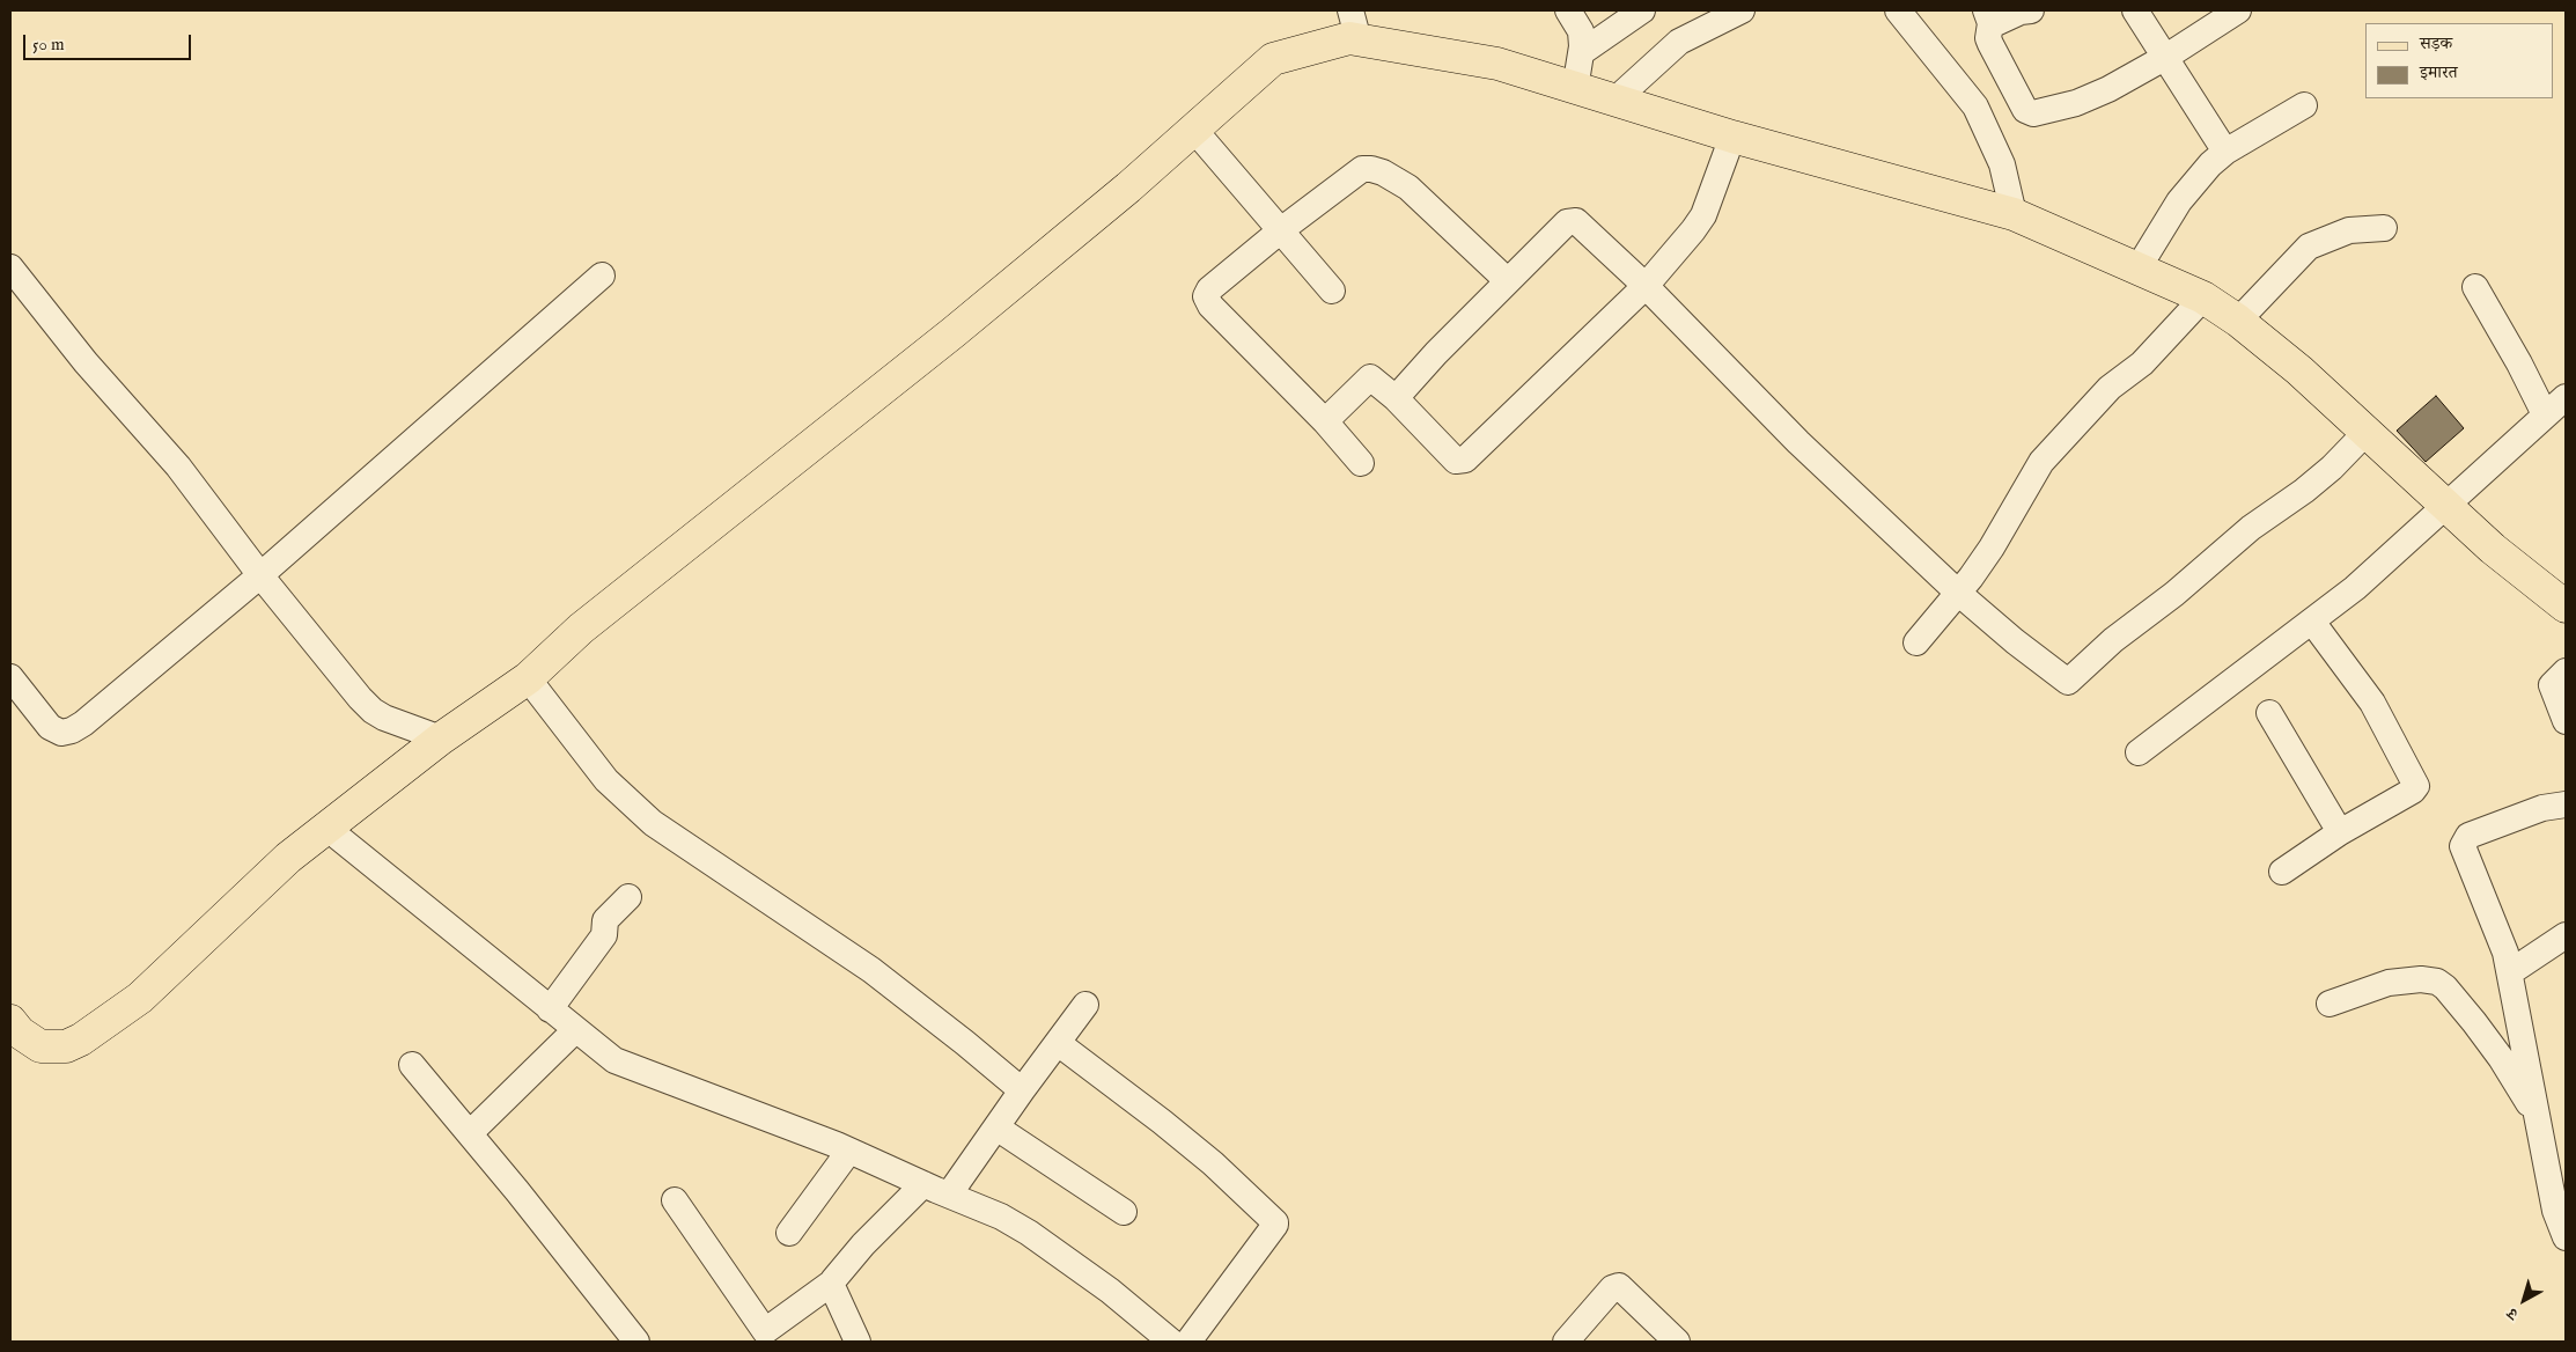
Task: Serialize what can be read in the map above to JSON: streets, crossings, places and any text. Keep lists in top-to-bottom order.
{
  "legend": ["सड़क", "इमारत"],
  "scale_bar": "50 m",
  "north": "bottom left"
}
